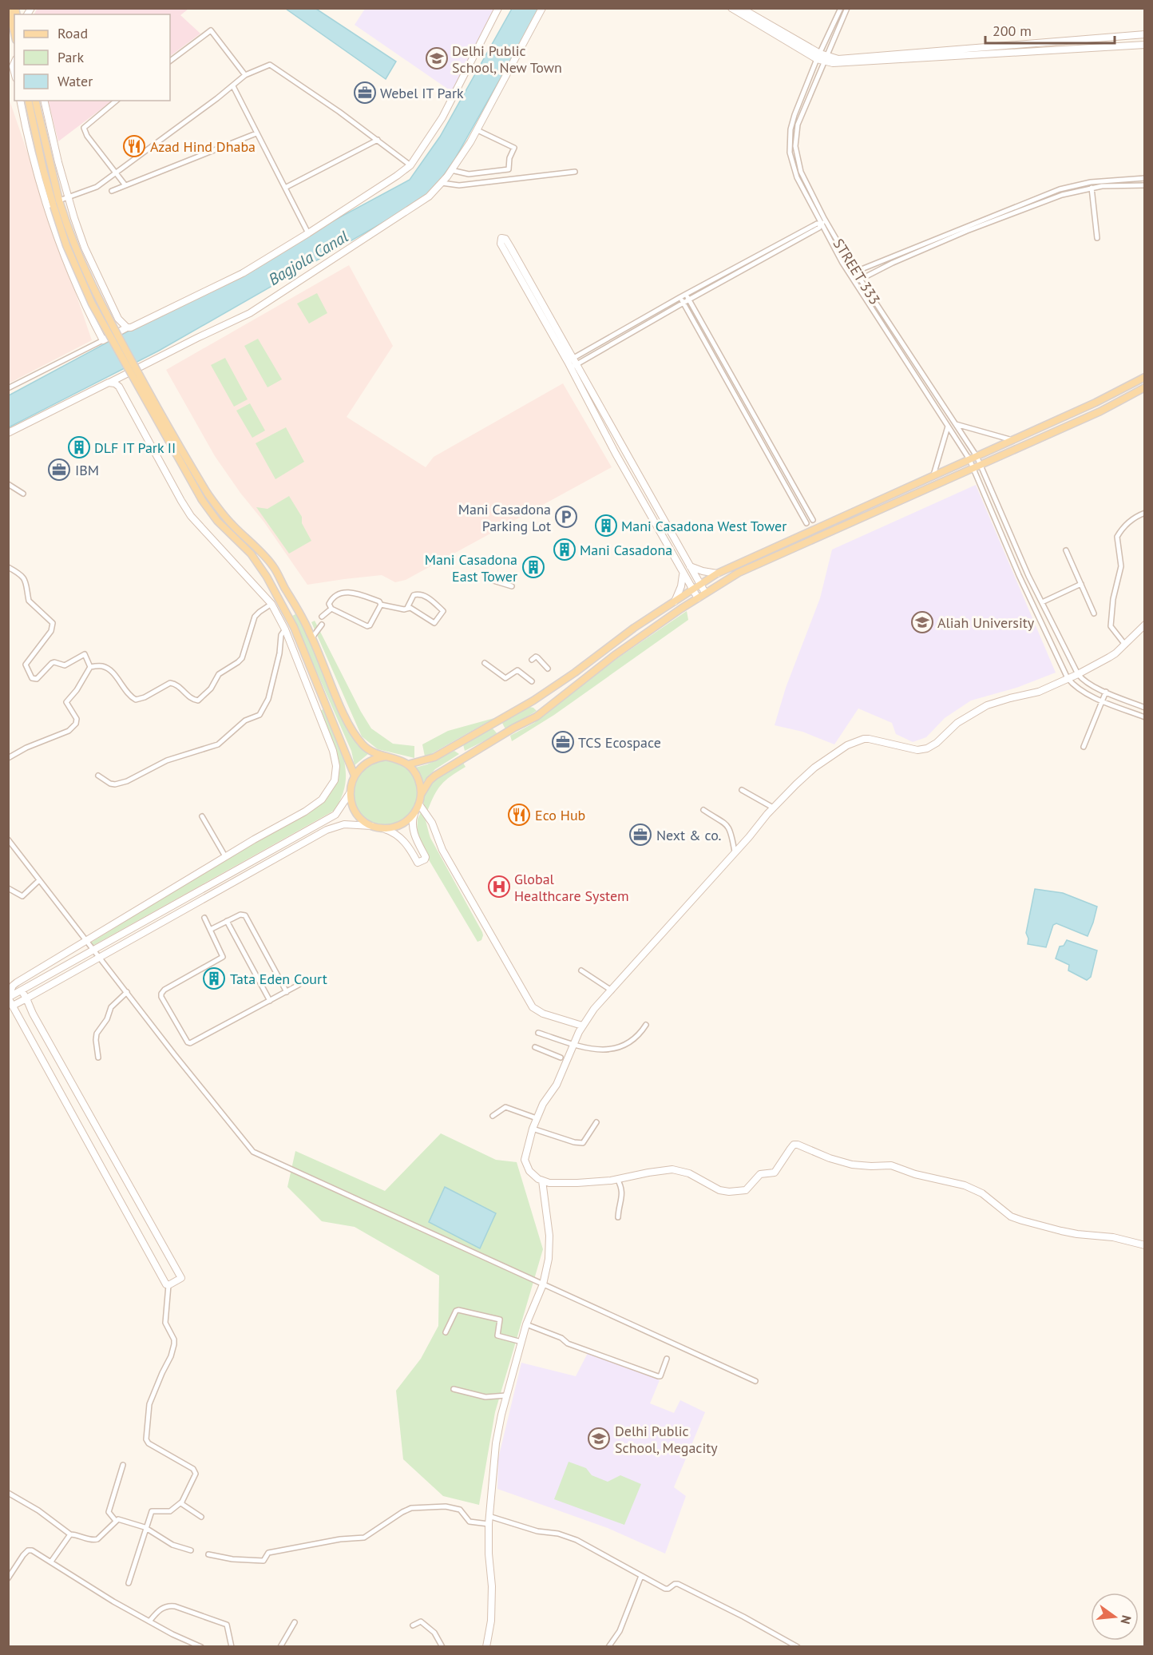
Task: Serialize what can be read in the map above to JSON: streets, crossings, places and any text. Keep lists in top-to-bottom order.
{
  "streets": {
    "street": ["STREET 333"]
  },
  "water": ["Bagjola Canal"],
  "places": {
    "school or university": ["Delhi Public School, New Town", "Aliah University", "Delhi Public School, Megacity"],
    "office": [
      "Webel IT Park",
      "IBM",
      "TCS Ecospace",
      "Next & co."
    ],
    "restaurant": ["Azad Hind Dhaba", "Eco Hub"],
    "building": [
      "DLF IT Park II",
      "Mani Casadona West Tower",
      "Mani Casadona",
      "Mani Casadona East Tower",
      "Tata Eden Court"
    ],
    "parking": ["Mani Casadona Parking Lot"],
    "hospital": ["Global Healthcare System"]
  },
  "legend": ["Road", "Park", "Water"],
  "scale_bar": "200 m",
  "north": "right"
}
